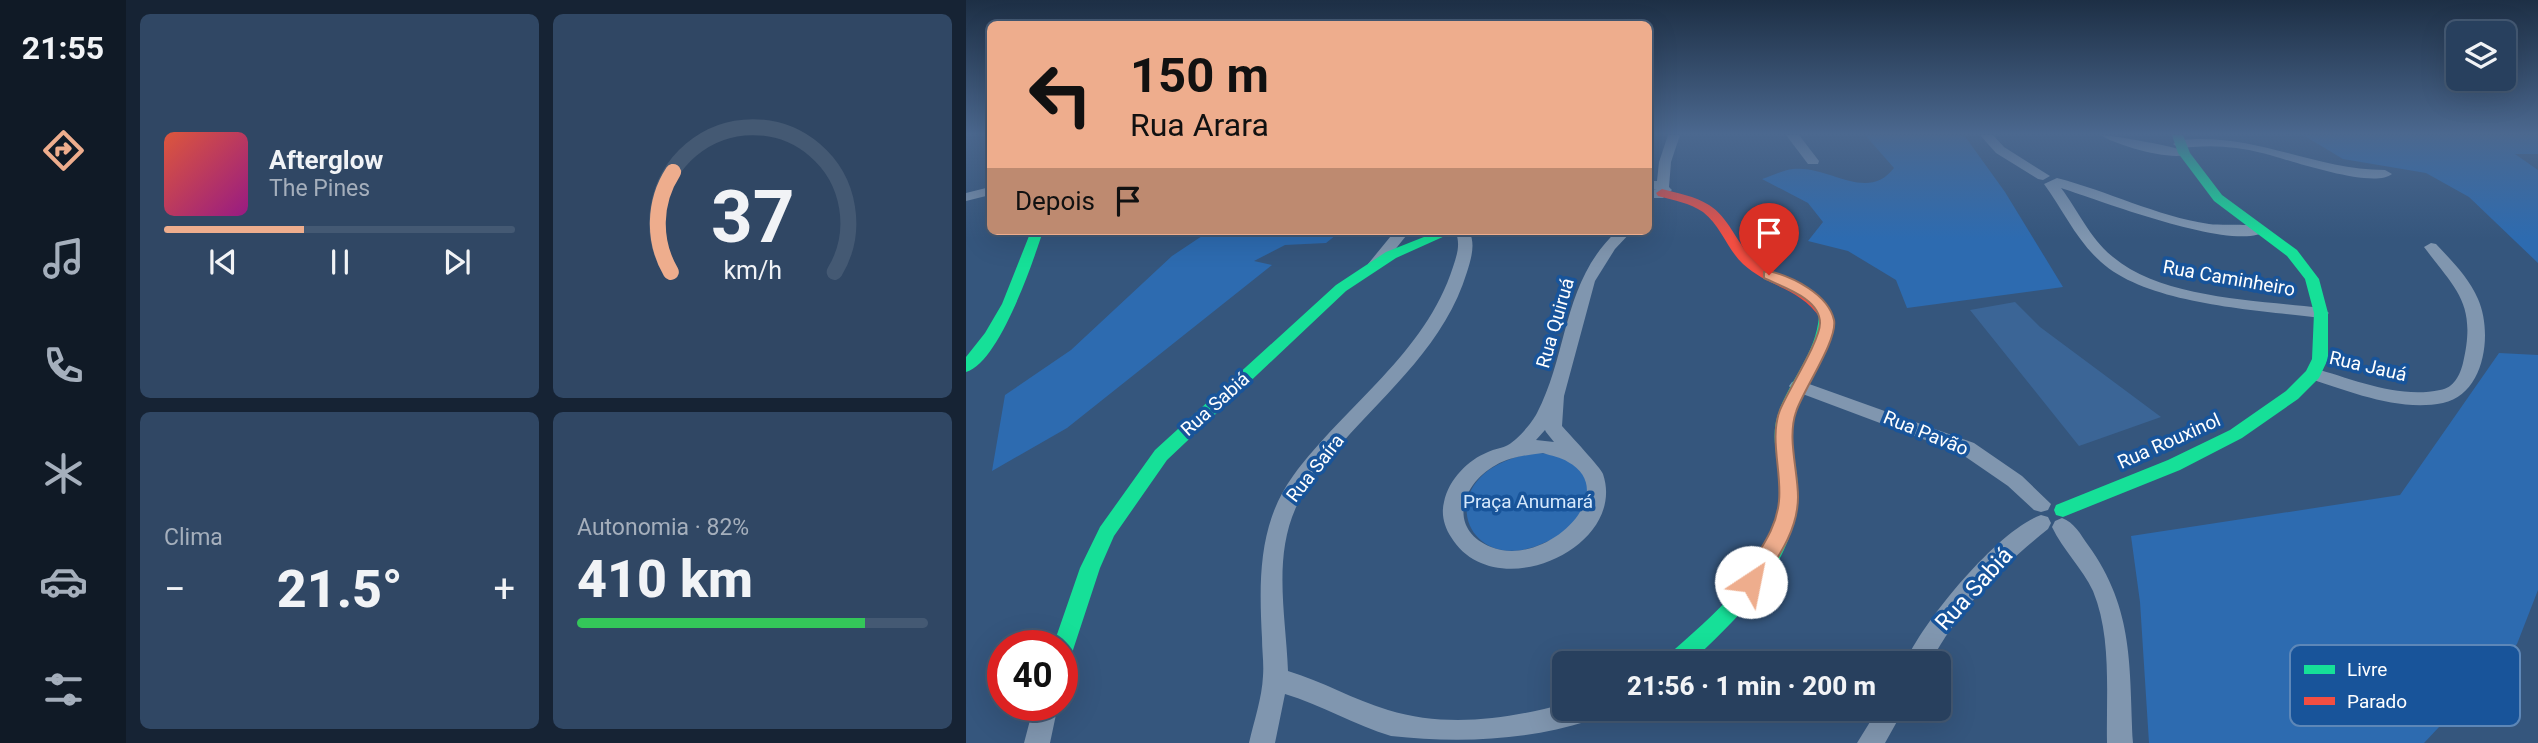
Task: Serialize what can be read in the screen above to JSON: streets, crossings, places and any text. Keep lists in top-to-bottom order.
{
  "streets": {
    "street": [
      "Rua Caminheiro",
      "Rua Quiruá",
      "Rua Jauá",
      "Rua Sabiá",
      "Rua Pavão",
      "Rua Rouxinol",
      "Rua Saíra"
    ]
  },
  "crossings": [
    ["Rua Jauá", "Rua Rouxinol"],
    ["Rua Sabiá", "Rua Pavão"],
    ["Rua Sabiá", "Rua Rouxinol"],
    ["Rua Pavão", "Rua Rouxinol"]
  ],
  "parks": ["Praça Anumará"],
  "legend": ["Livre", "Parado"],
  "page": {
    "tabs": "21:55",
    "turn": ["150 m", "Rua Arara"],
    "song": ["Afterglow", "The Pines"],
    "then": "Depois",
    "tile": [
      "Clima",
      ["Autonomia · 82%", "410 km"]
    ],
    "heat": ["−", "21.5°", "+"],
    "limit": "40",
    "trip": "21:56 · 1 min · 200 m",
    "gauge": ["37", "km/h"]
  }
}
